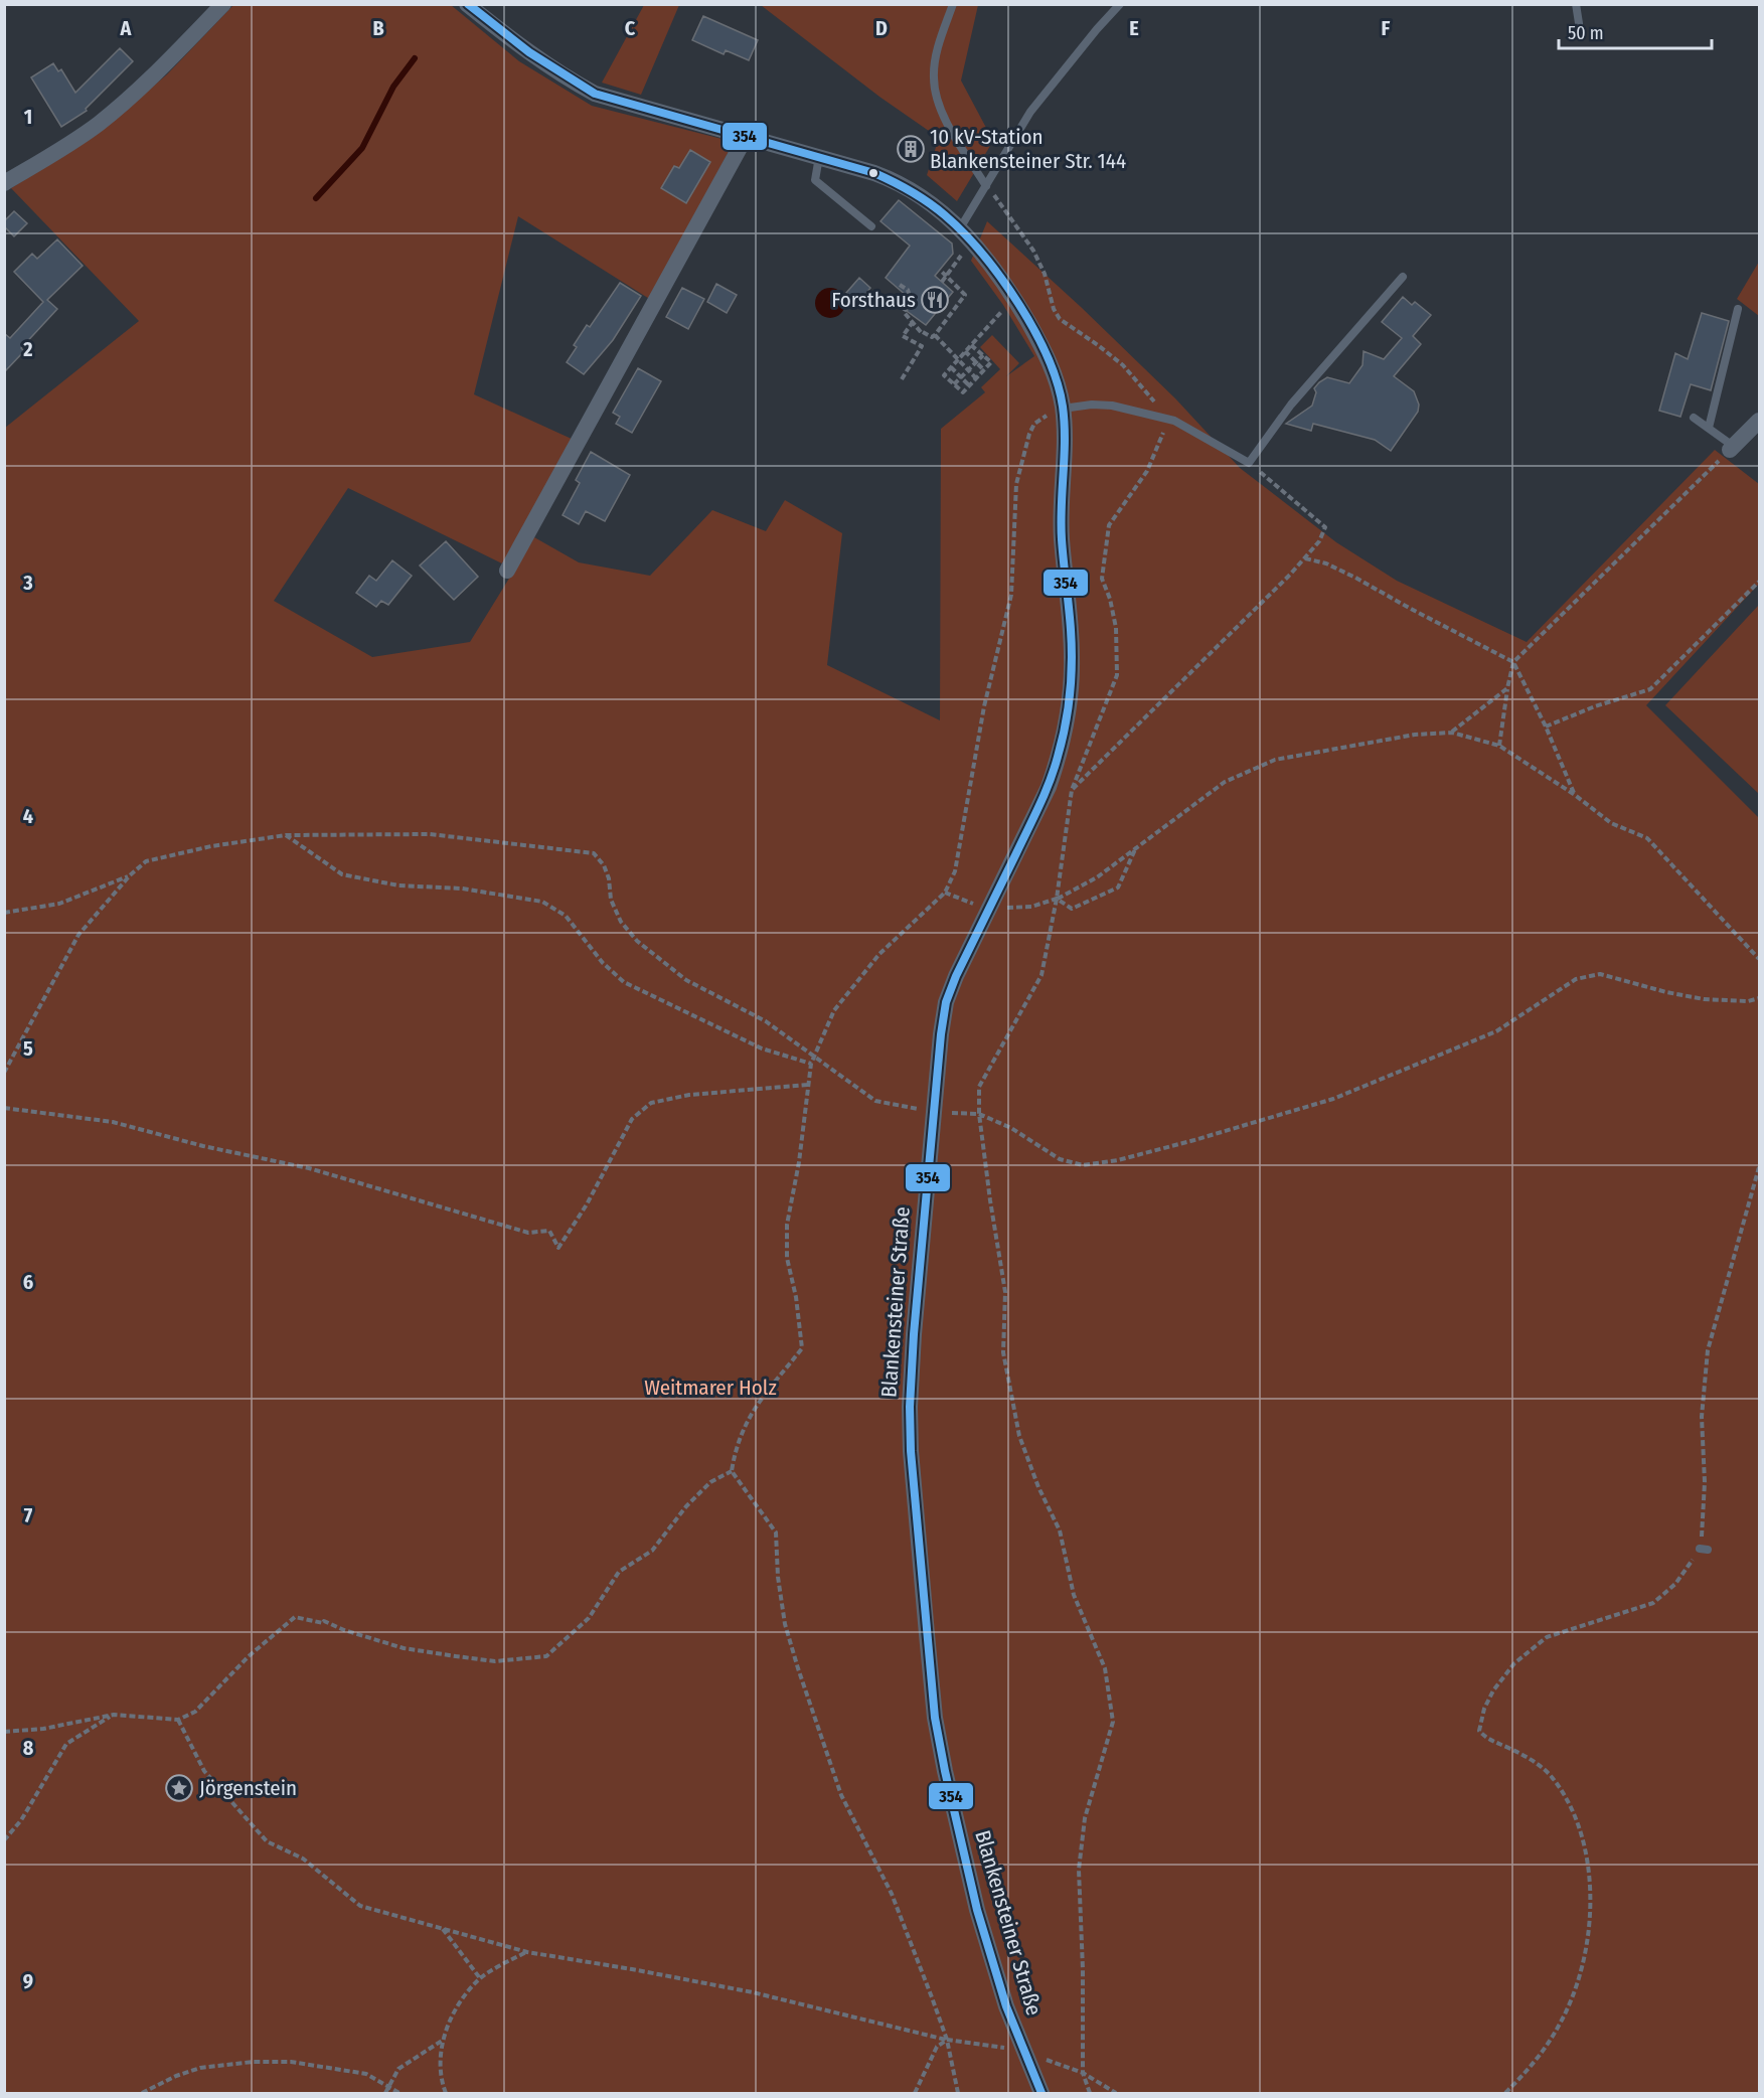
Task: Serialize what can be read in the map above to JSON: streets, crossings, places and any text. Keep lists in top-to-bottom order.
{
  "streets": {
    "street": ["Blankensteiner Straße"]
  },
  "parks": ["Weitmarer Holz"],
  "places": {
    "building": ["10 kV-Station Blankensteiner Str. 144"],
    "restaurant": ["Forsthaus"],
    "place": ["Jörgenstein"]
  },
  "lines": ["transit line 354"],
  "scale_bar": "50 m",
  "grid": {
    "columns": [
      "A",
      "B",
      "C",
      "D",
      "E",
      "F"
    ],
    "rows": [
      "1",
      "2",
      "3",
      "4",
      "5",
      "6",
      "7",
      "8",
      "9"
    ]
  }
}
